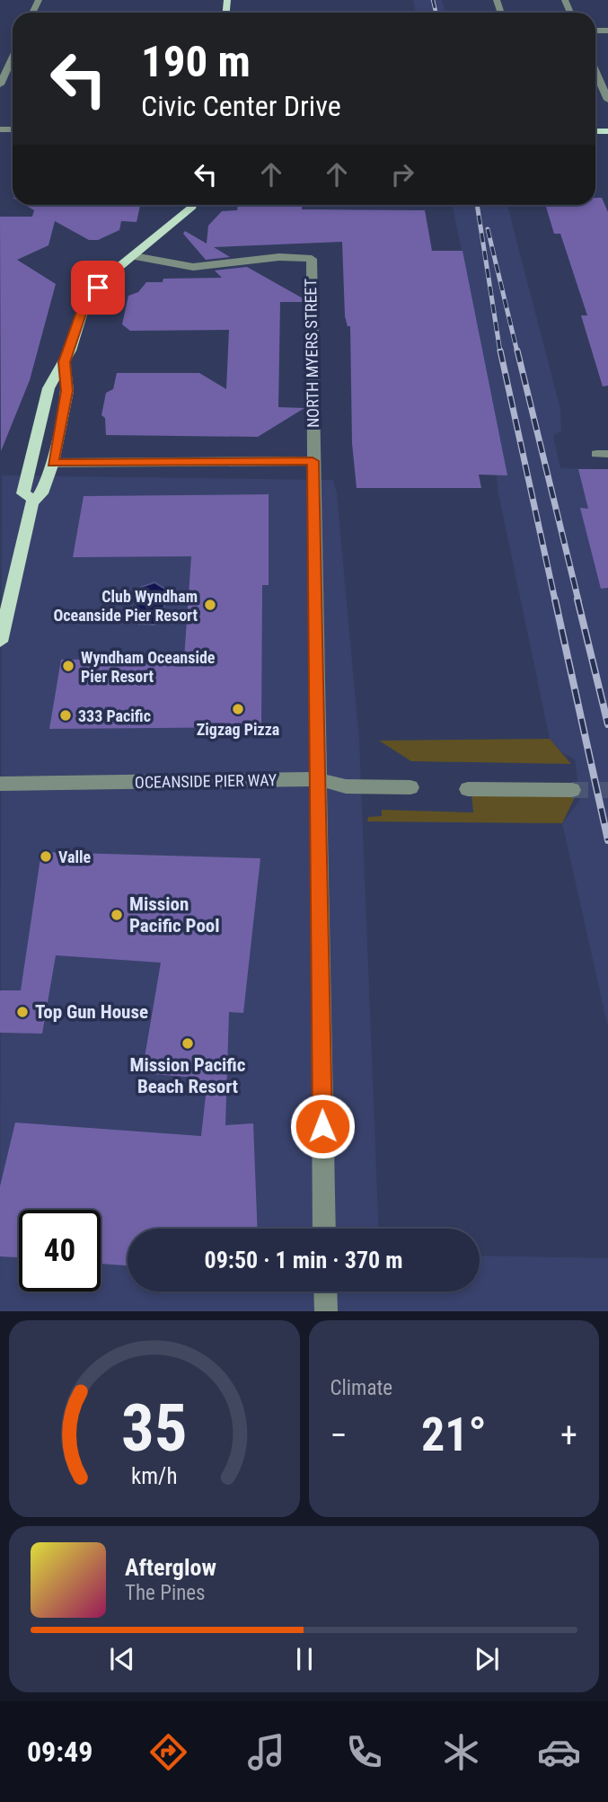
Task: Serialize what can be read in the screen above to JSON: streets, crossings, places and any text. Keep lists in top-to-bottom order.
{
  "streets": {
    "street": ["NORTH MYERS STREET", "OCEANSIDE PIER WAY"]
  },
  "crossings": [
    ["NORTH MYERS STREET", "OCEANSIDE PIER WAY"]
  ],
  "places": [
    "Club Wyndham Oceanside Pier Resort",
    "Wyndham Oceanside Pier Resort",
    "Zigzag Pizza",
    "333 Pacific",
    "Valle",
    "Mission Pacific Pool",
    "Top Gun House",
    "Mission Pacific Beach Resort"
  ],
  "page": {
    "turn": ["190 m", "Civic Center Drive"],
    "limit": "40",
    "trip": "09:50 · 1 min · 370 m",
    "tile": "Climate",
    "heat": ["−", "21°", "+"],
    "song": ["Afterglow", "The Pines"],
    "tabs": "09:49",
    "gauge": ["35", "km/h"]
  }
}
